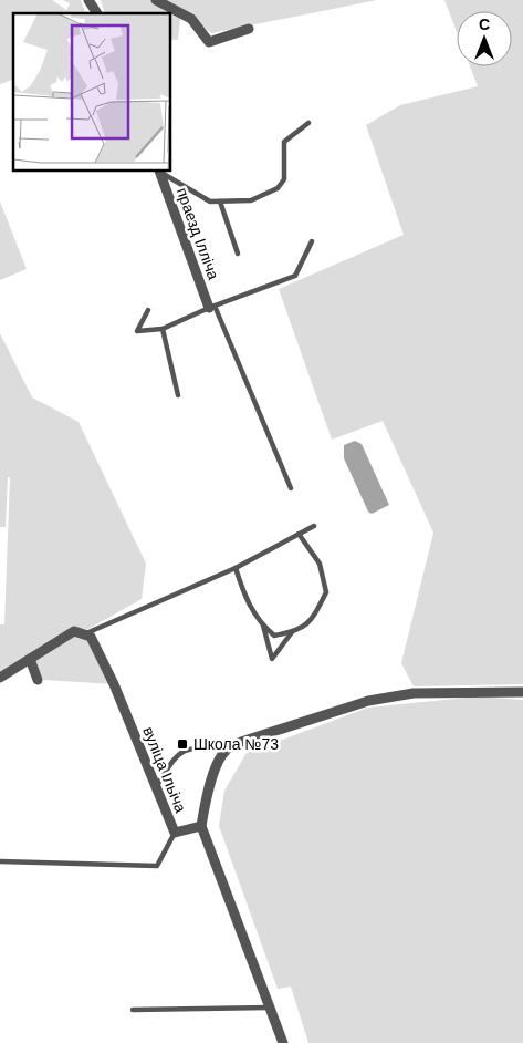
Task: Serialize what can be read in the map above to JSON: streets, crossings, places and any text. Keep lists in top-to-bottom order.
{
  "streets": {
    "street": ["праезд Ілліча", "вуліца Ільіча"]
  },
  "places": {
    "transit": ["Школа №73"]
  },
  "north": "top"
}
